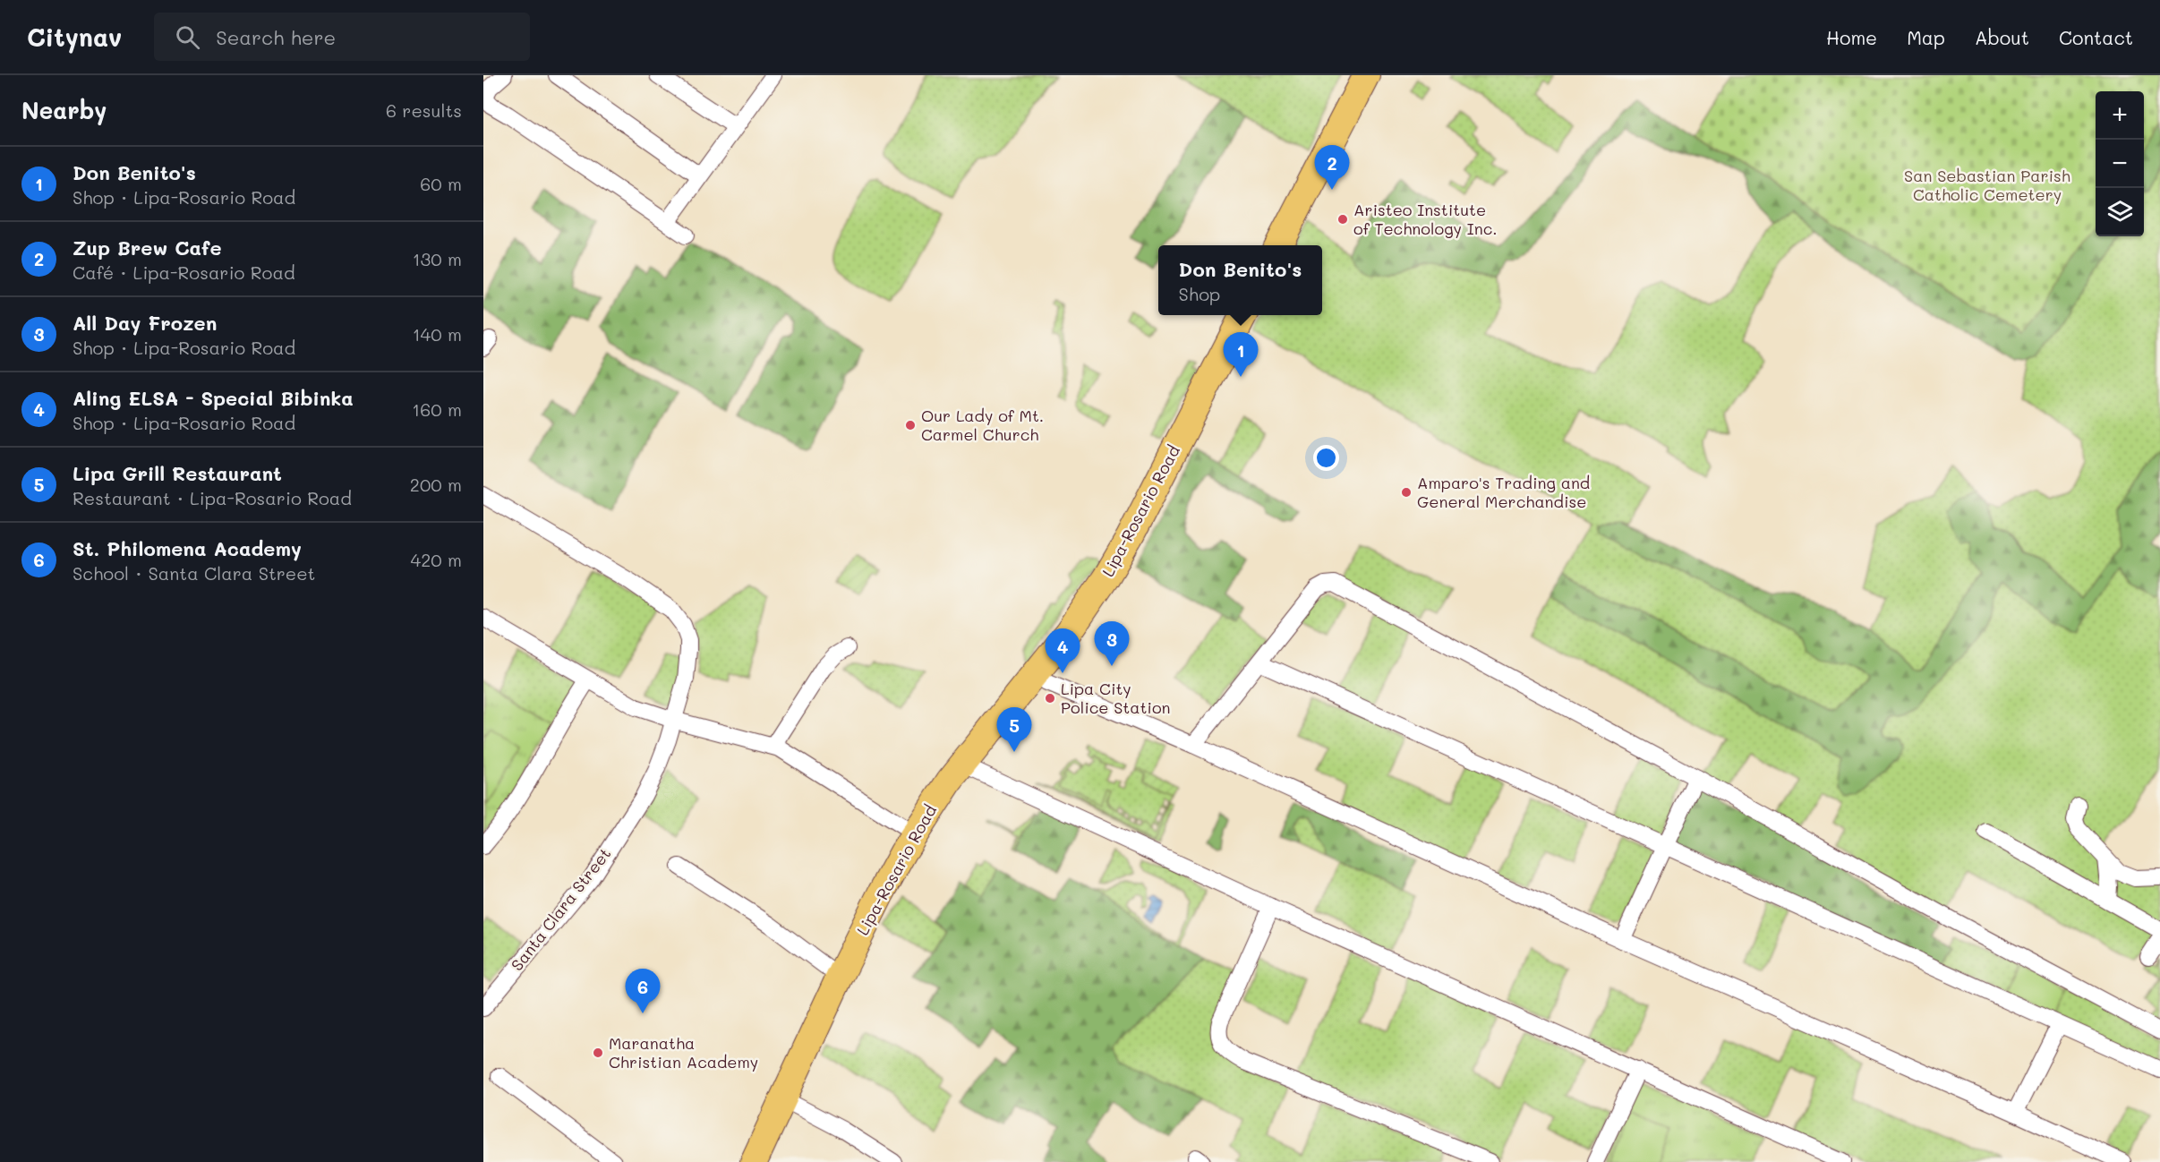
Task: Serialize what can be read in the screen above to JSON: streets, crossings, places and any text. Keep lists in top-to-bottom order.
{
  "streets": {
    "main road": ["Lipa-Rosario Road"],
    "street": ["Santa Clara Street"]
  },
  "parks": ["San Sebastian Parish Catholic Cemetery"],
  "places": [
    "Aristeo Institute of Technology Inc.",
    "Our Lady of Mt. Carmel Church",
    "Amparo's Trading and General Merchandise",
    "Lipa City Police Station",
    "Maranatha Christian Academy"
  ],
  "page": {
    "header": "Citynav",
    "search": "Search here",
    "nav": [
      "Home",
      "Map",
      "About",
      "Contact"
    ],
    "heading": ["Nearby", "6 results"],
    "map_buttons": ["+", "−"],
    "list": [
      {
        "mark": "1",
        "name": "Don Benito's",
        "note": "Shop · Lipa-Rosario Road",
        "value": "60 m"
      },
      {
        "mark": "2",
        "name": "Zup Brew Cafe",
        "note": "Café · Lipa-Rosario Road",
        "value": "130 m"
      },
      {
        "mark": "3",
        "name": "All Day Frozen",
        "note": "Shop · Lipa-Rosario Road",
        "value": "140 m"
      },
      {
        "mark": "4",
        "name": "Aling ELSA - Special Bibinka",
        "note": "Shop · Lipa-Rosario Road",
        "value": "160 m"
      },
      {
        "mark": "5",
        "name": "Lipa Grill Restaurant",
        "note": "Restaurant · Lipa-Rosario Road",
        "value": "200 m"
      },
      {
        "mark": "6",
        "name": "St. Philomena Academy",
        "note": "School · Santa Clara Street",
        "value": "420 m"
      }
    ],
    "pins": [
      "2",
      "1",
      "3",
      "4",
      "5",
      "6"
    ],
    "popup": ["Don Benito's", "Shop"]
  }
}
